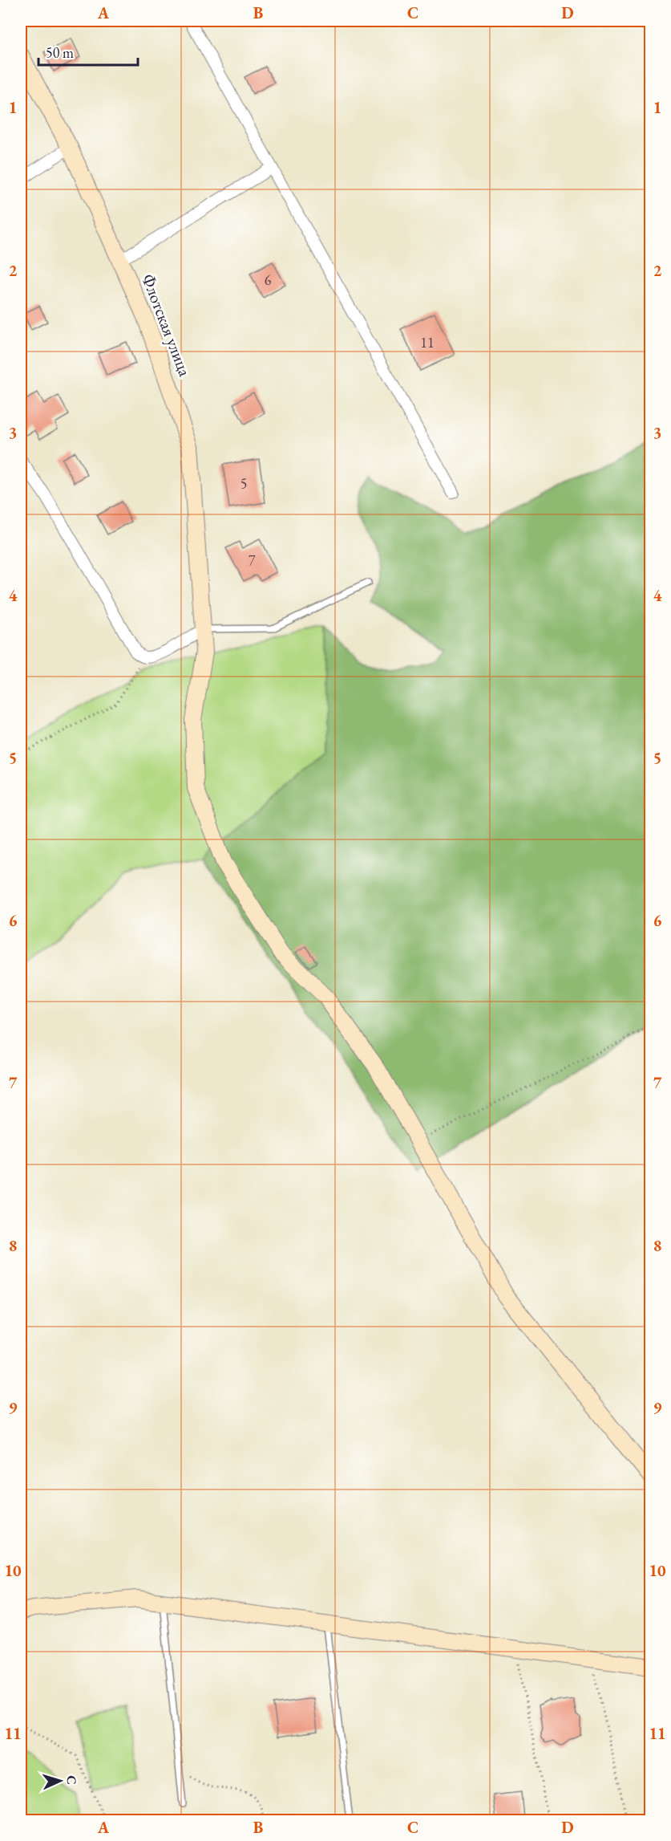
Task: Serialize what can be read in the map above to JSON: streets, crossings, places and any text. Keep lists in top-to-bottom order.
{
  "streets": {
    "street": ["Флотская улица"]
  },
  "house_numbers": [
    "6",
    "11",
    "5",
    "7"
  ],
  "scale_bar": "50 m",
  "north": "right",
  "grid": {
    "columns": [
      "A",
      "B",
      "C",
      "D"
    ],
    "rows": [
      "1",
      "2",
      "3",
      "4",
      "5",
      "6",
      "7",
      "8",
      "9",
      "10",
      "11"
    ]
  }
}
